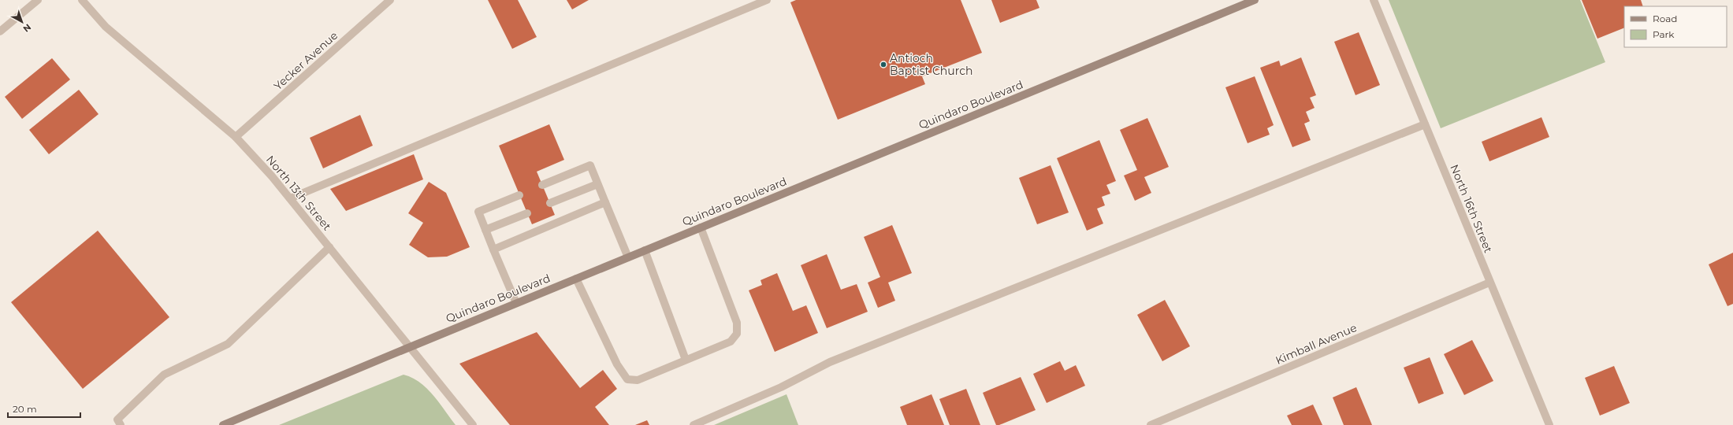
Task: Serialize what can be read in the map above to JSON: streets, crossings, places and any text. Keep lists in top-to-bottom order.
{
  "streets": {
    "main road": ["Quindaro Boulevard"],
    "street": [
      "Yecker Avenue",
      "North 13th Street",
      "North 16th Street",
      "Kimball Avenue"
    ]
  },
  "crossings": [
    ["Yecker Avenue", "North 13th Street"],
    ["Quindaro Boulevard", "North 13th Street"],
    ["North 16th Street", "Kimball Avenue"]
  ],
  "places": ["Antioch Baptist Church"],
  "legend": ["Road", "Park"],
  "scale_bar": "20 m",
  "north": "bottom right"
}
